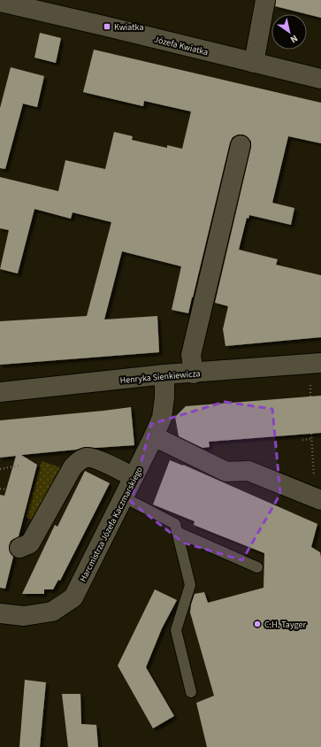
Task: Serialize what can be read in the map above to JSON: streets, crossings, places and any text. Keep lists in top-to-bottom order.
{
  "streets": {
    "street": ["Józefa Kwiatka", "Henryka Sienkiewicza", "Harcmistrza Józefa Kaczmarskiego"]
  },
  "crossings": [
    ["Henryka Sienkiewicza", "Harcmistrza Józefa Kaczmarskiego"]
  ],
  "places": {
    "transit": ["Kwiatka"],
    "other": ["C.H. Tayger"]
  },
  "north": "bottom right"
}
